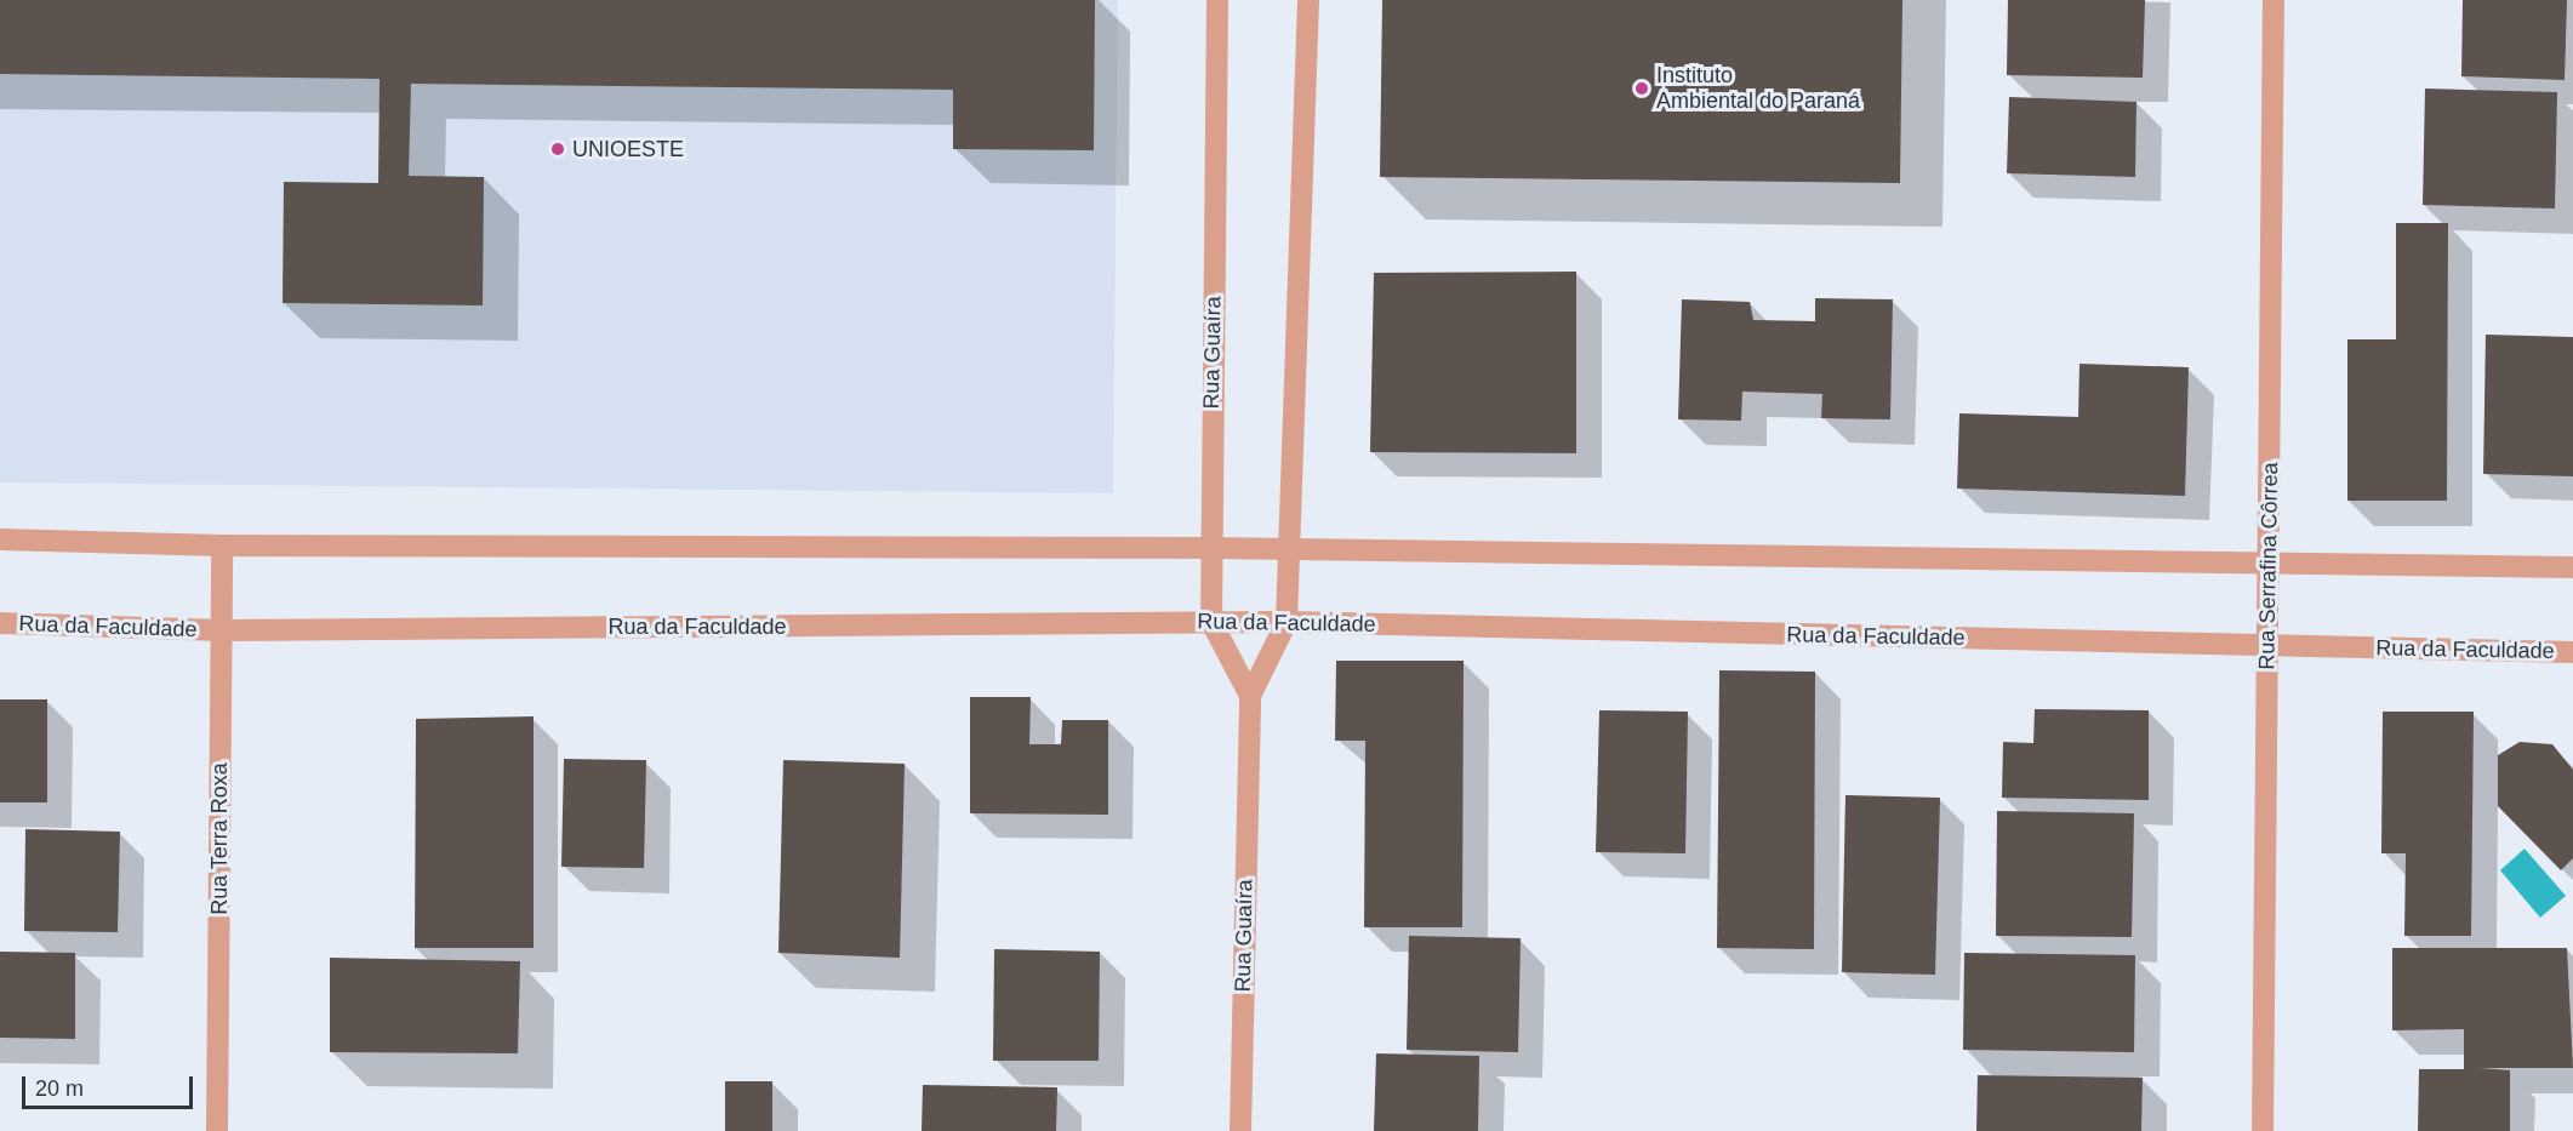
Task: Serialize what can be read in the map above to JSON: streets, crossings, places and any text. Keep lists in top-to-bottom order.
{
  "streets": {
    "street": [
      "Rua Guaíra",
      "Rua Serrafina Côrrea",
      "Rua da Faculdade",
      "Rua Terra Roxa"
    ]
  },
  "crossings": [
    ["Rua Guaíra", "Rua da Faculdade"],
    ["Rua Serrafina Côrrea", "Rua da Faculdade"],
    ["Rua da Faculdade", "Rua Terra Roxa"]
  ],
  "places": ["Instituto Ambiental do Paraná", "UNIOESTE"],
  "scale_bar": "20 m"
}
